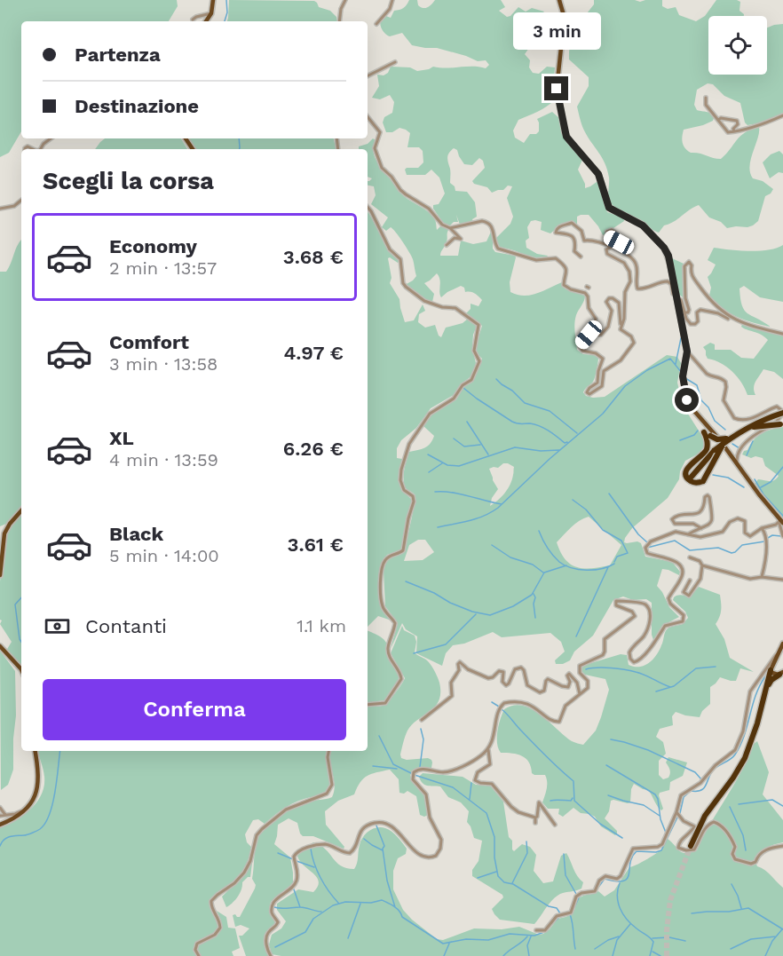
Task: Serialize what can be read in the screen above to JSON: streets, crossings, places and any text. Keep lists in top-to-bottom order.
{
  "page": {
    "bubble": "3 min",
    "banner": ["Partenza", "Destinazione"],
    "heading": "Scegli la corsa",
    "list": [
      {
        "name": "Economy",
        "note": "2 min · 13:57",
        "value": "3.68 €"
      },
      {
        "name": "Comfort",
        "note": "3 min · 13:58",
        "value": "4.97 €"
      },
      {
        "name": "XL",
        "note": "4 min · 13:59",
        "value": "6.26 €"
      },
      {
        "name": "Black",
        "note": "5 min · 14:00",
        "value": "3.61 €"
      }
    ],
    "pay": ["Contanti", "1.1 km"],
    "buttons": "Conferma"
  }
}
